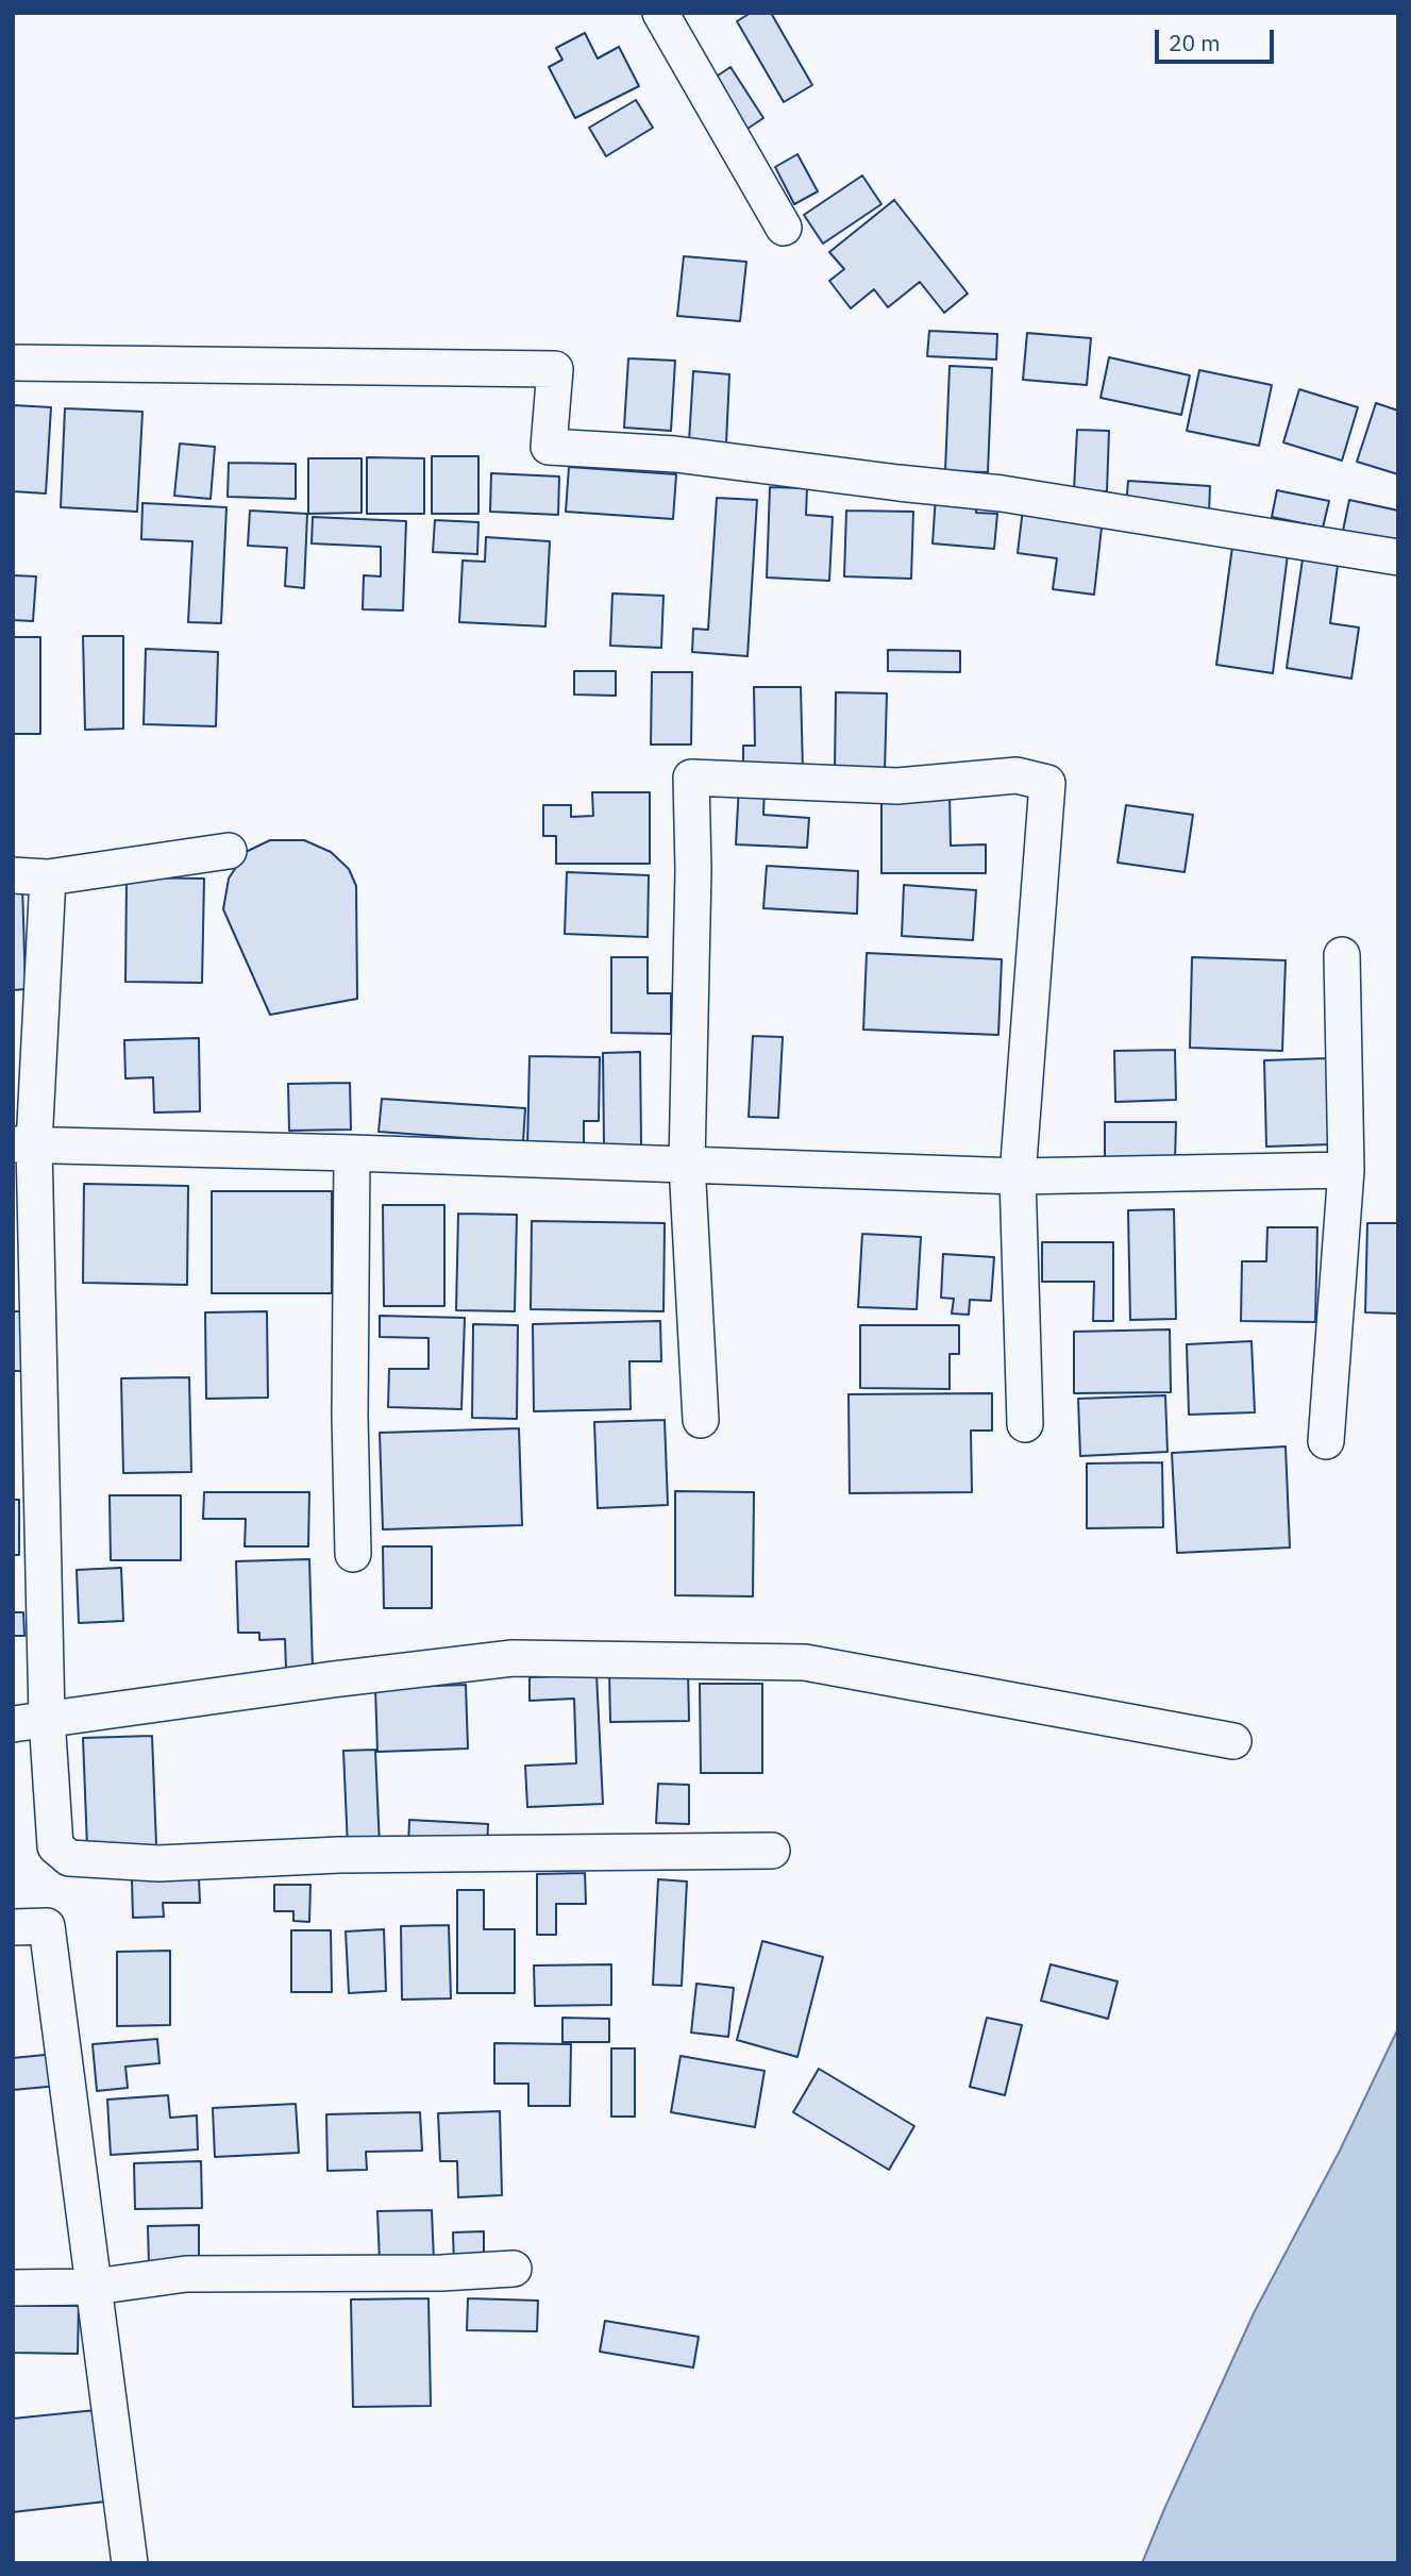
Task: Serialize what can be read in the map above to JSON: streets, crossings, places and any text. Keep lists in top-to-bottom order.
{
  "scale_bar": "20 m"
}
